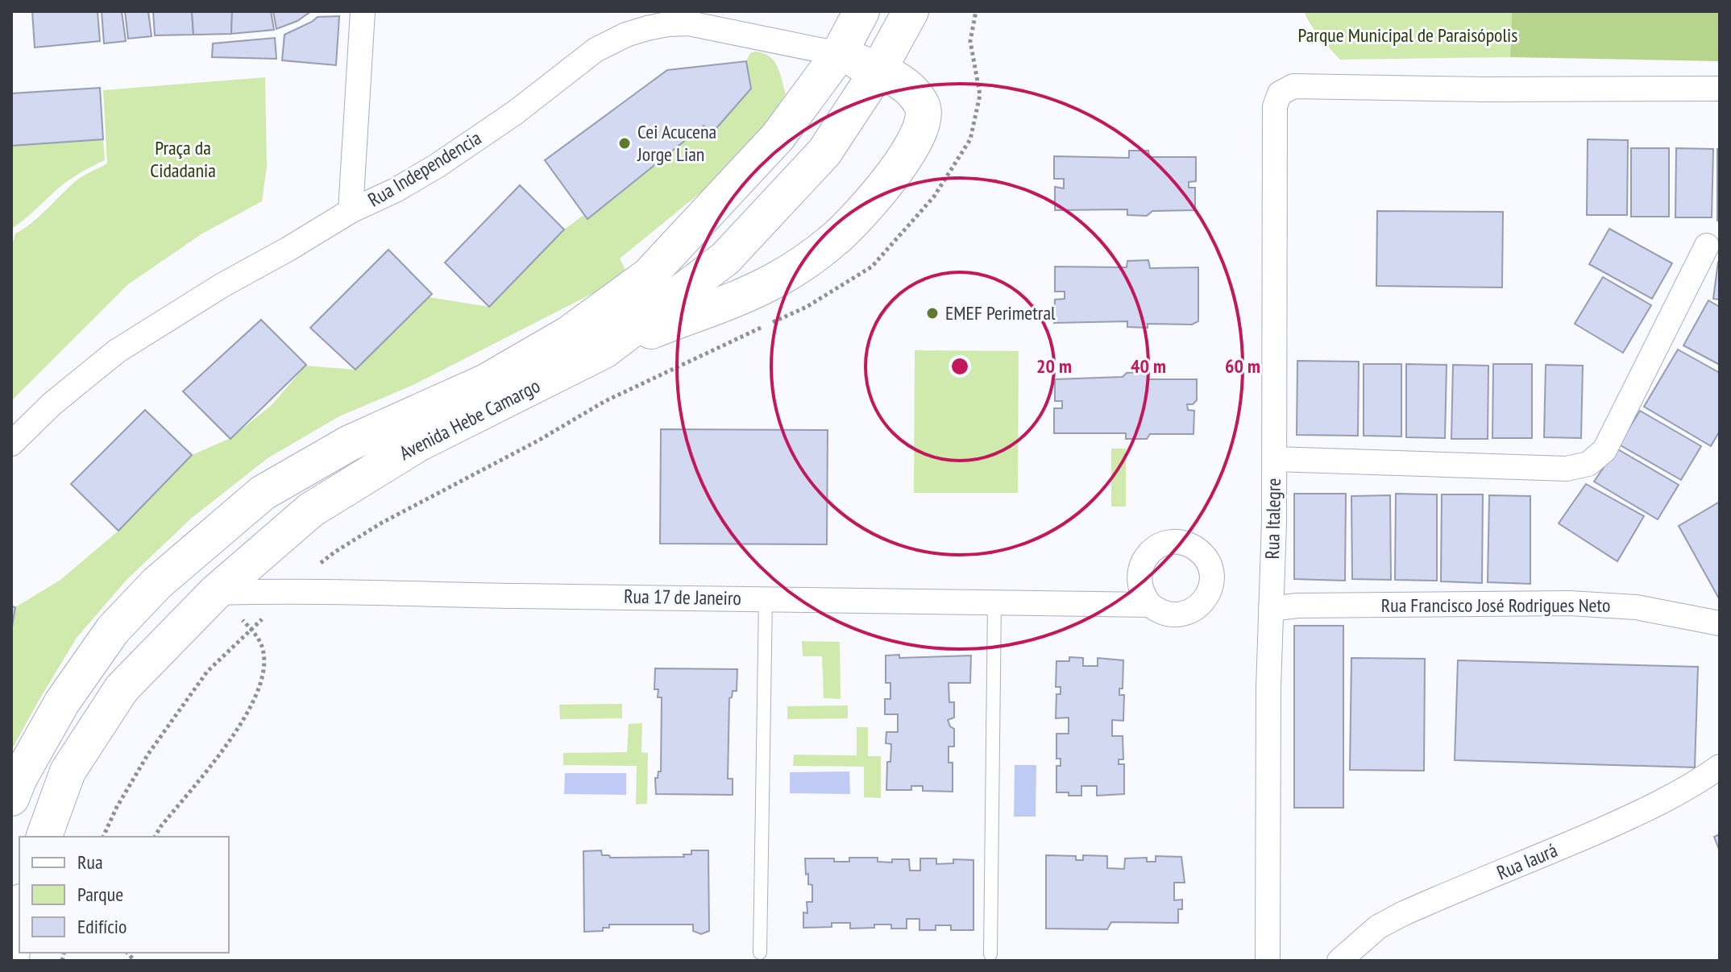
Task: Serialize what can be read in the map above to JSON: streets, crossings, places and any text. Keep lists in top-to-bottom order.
{
  "streets": {
    "main road": ["Avenida Hebe Camargo"],
    "street": [
      "Rua Independencia",
      "Rua Italegre",
      "Rua 17 de Janeiro",
      "Rua Francisco José Rodrigues Neto",
      "Rua Iaurá"
    ]
  },
  "crossings": [
    ["Rua Independencia", "Avenida Hebe Camargo"],
    ["Avenida Hebe Camargo", "Rua 17 de Janeiro"],
    ["Rua Italegre", "Rua Francisco José Rodrigues Neto"]
  ],
  "parks": ["Parque Municipal de Paraisópolis", "Praça da Cidadania"],
  "places": ["Cei Acucena Jorge Lian", "EMEF Perimetral"],
  "legend": ["Rua", "Parque", "Edifício"],
  "rings": ["20 m", "40 m", "60 m"]
}
